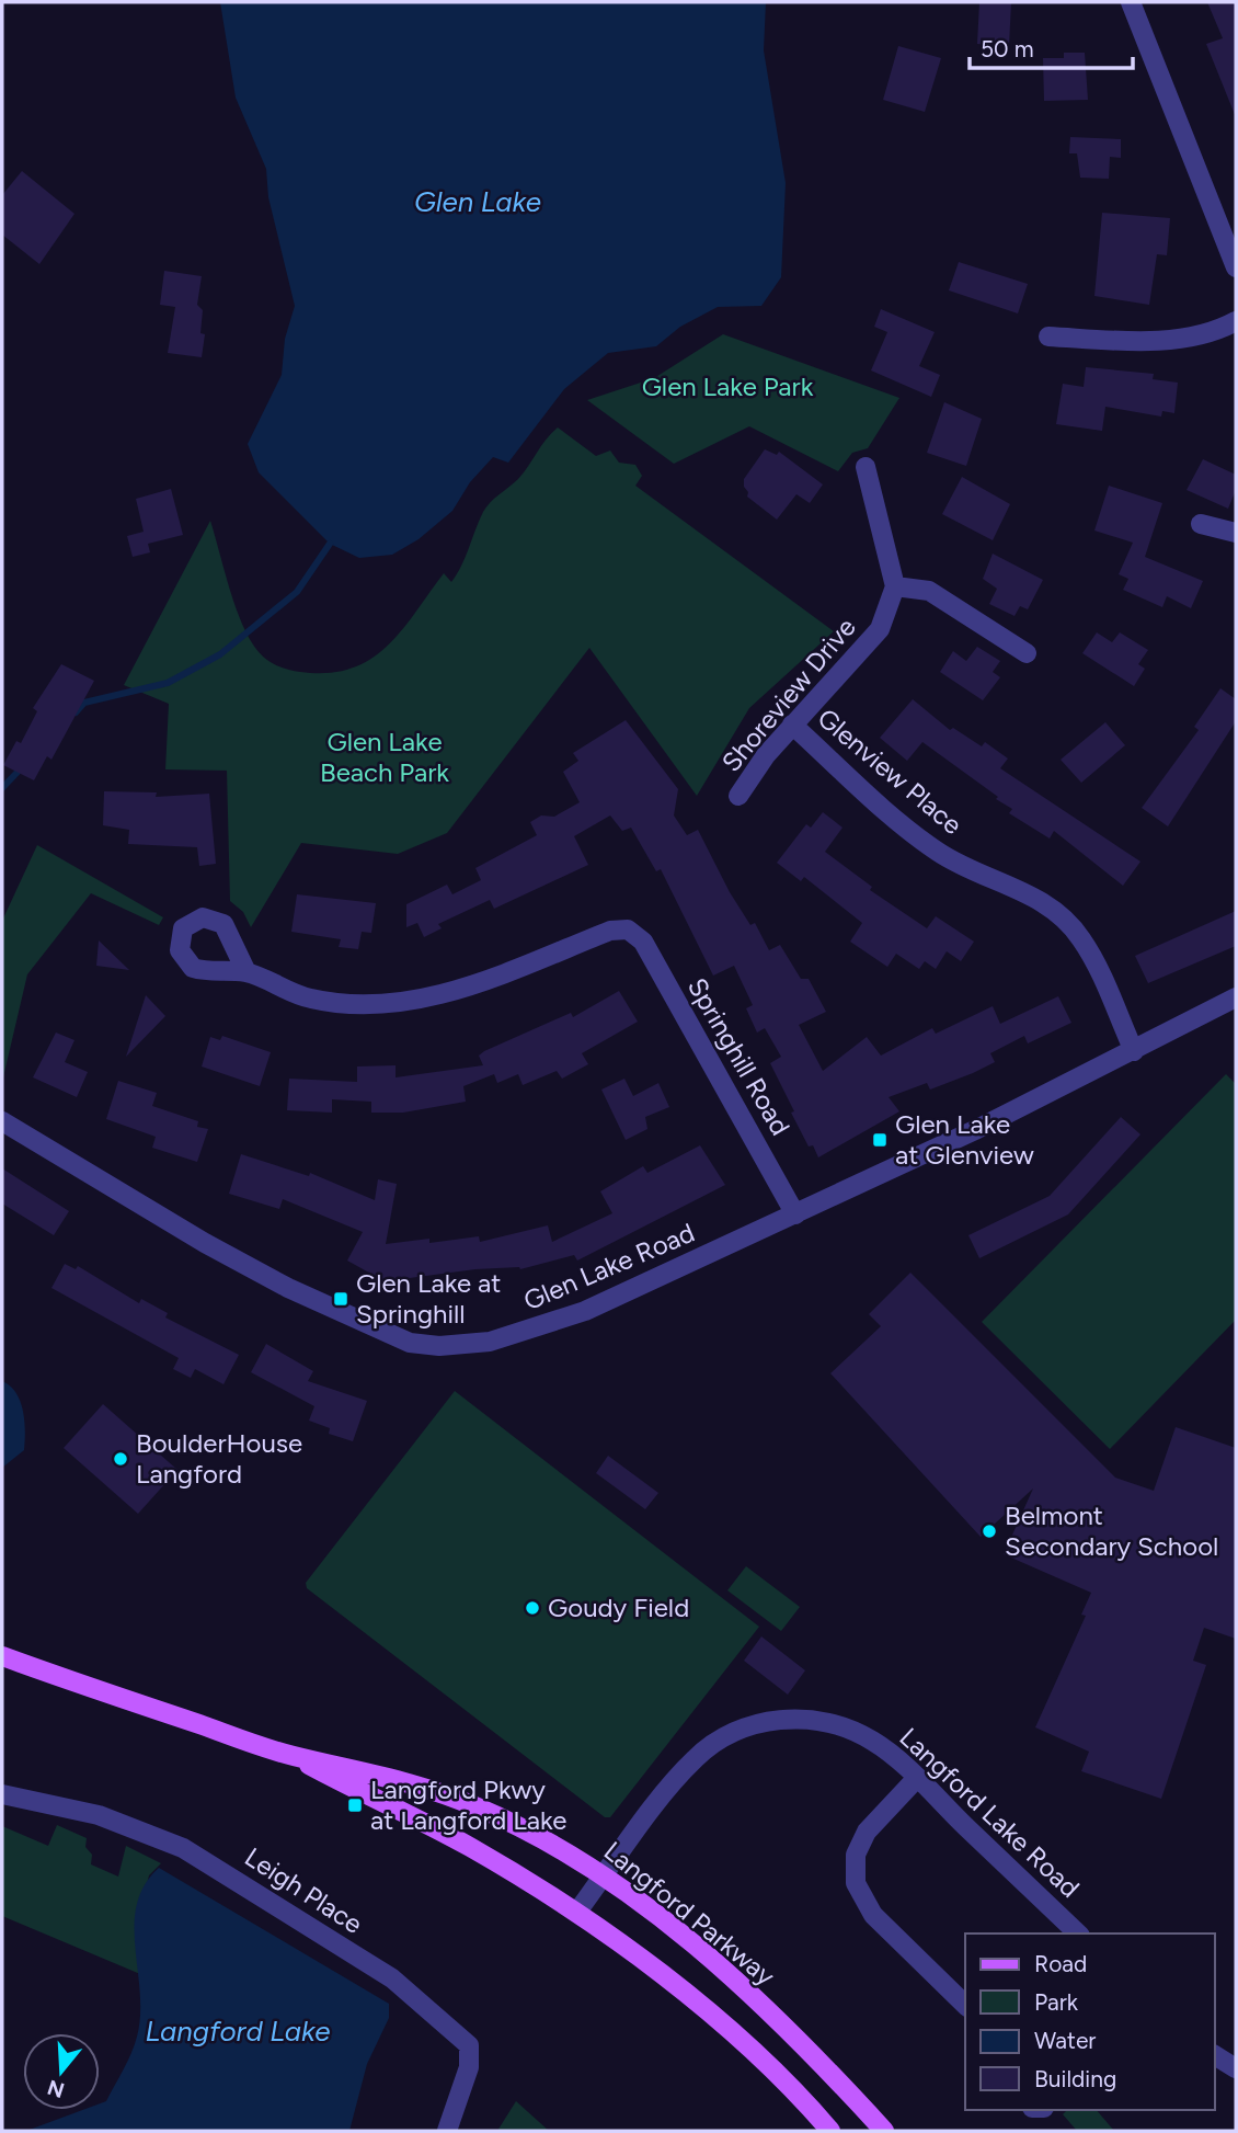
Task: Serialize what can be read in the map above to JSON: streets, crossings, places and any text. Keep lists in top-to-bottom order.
{
  "streets": {
    "main road": ["Langford Parkway"],
    "street": [
      "Shoreview Drive",
      "Glenview Place",
      "Springhill Road",
      "Glen Lake Road",
      "Langford Lake Road",
      "Leigh Place"
    ]
  },
  "crossings": [
    ["Shoreview Drive", "Glenview Place"],
    ["Glenview Place", "Glen Lake Road"],
    ["Springhill Road", "Glen Lake Road"],
    ["Langford Lake Road", "Langford Parkway"]
  ],
  "water": ["Glen Lake", "Langford Lake"],
  "parks": ["Glen Lake Park", "Glen Lake Beach Park"],
  "places": {
    "transit": ["Glen Lake at Glenview", "Glen Lake at Springhill", "Langford Pkwy at Langford Lake"],
    "other": ["BoulderHouse Langford", "Belmont Secondary School", "Goudy Field"]
  },
  "legend": [
    "Road",
    "Park",
    "Water",
    "Building"
  ],
  "scale_bar": "50 m",
  "north": "bottom"
}
